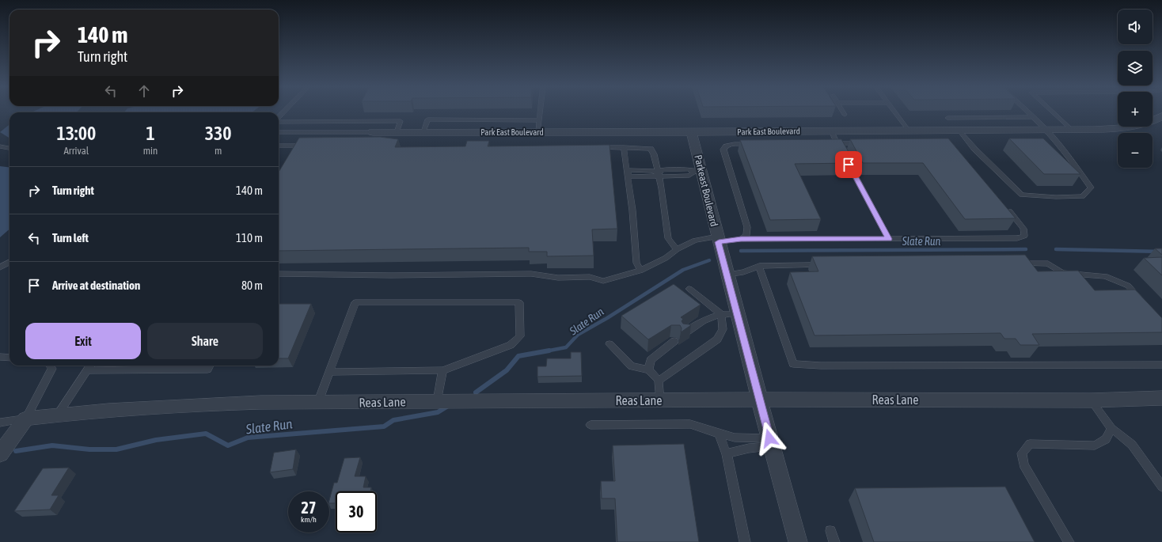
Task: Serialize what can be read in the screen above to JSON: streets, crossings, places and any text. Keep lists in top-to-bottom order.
{
  "streets": {
    "street": ["Park East Boulevard", "Parkeast Boulevard", "Reas Lane"]
  },
  "crossings": [
    ["Park East Boulevard", "Parkeast Boulevard"],
    ["Parkeast Boulevard", "Reas Lane"]
  ],
  "water": ["Slate Run"],
  "page": {
    "map_buttons": ["+", "−"],
    "turn": ["140 m", "Turn right"],
    "eta": [
      "13:00",
      "Arrival",
      "1",
      "min",
      "330",
      "m"
    ],
    "list": [
      {
        "name": "Turn right",
        "value": "140 m"
      },
      {
        "name": "Turn left",
        "value": "110 m"
      },
      {
        "name": "Arrive at destination",
        "value": "80 m"
      }
    ],
    "buttons": ["Exit", "Share"],
    "speed": "27 km/h",
    "limit": "30"
  }
}
